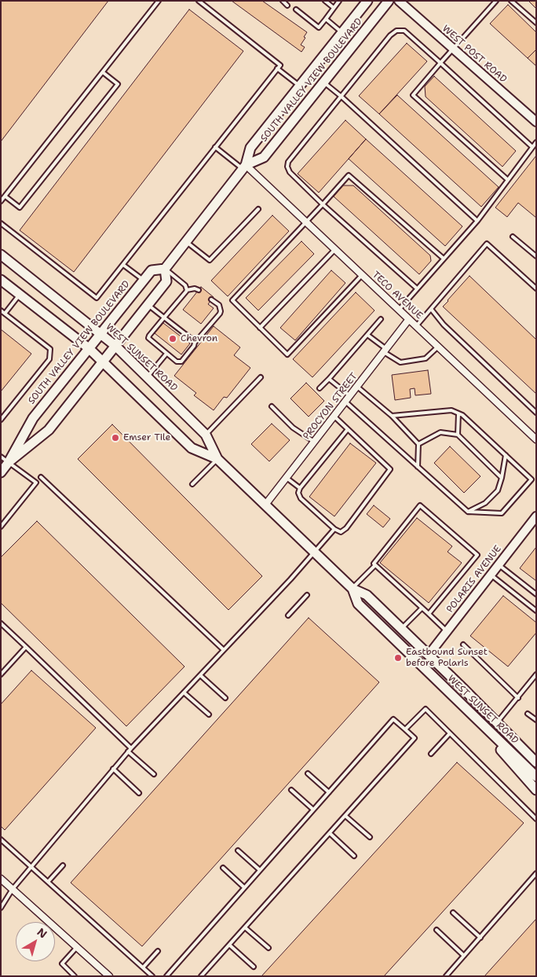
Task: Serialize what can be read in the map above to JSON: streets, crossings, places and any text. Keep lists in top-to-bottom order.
{
  "streets": {
    "main road": ["SOUTH VALLEY VIEW BOULEVARD", "WEST SUNSET ROAD"],
    "street": [
      "WEST POST ROAD",
      "TECO AVENUE",
      "PROCYON STREET",
      "POLARIS AVENUE"
    ]
  },
  "crossings": [
    ["SOUTH VALLEY VIEW BOULEVARD", "TECO AVENUE"],
    ["SOUTH VALLEY VIEW BOULEVARD", "WEST SUNSET ROAD"],
    ["TECO AVENUE", "PROCYON STREET"],
    ["WEST SUNSET ROAD", "PROCYON STREET"],
    ["WEST SUNSET ROAD", "POLARIS AVENUE"]
  ],
  "places": ["Chevron", "Emser Tile", "Eastbound Sunset before Polaris"],
  "north": "top right"
}
